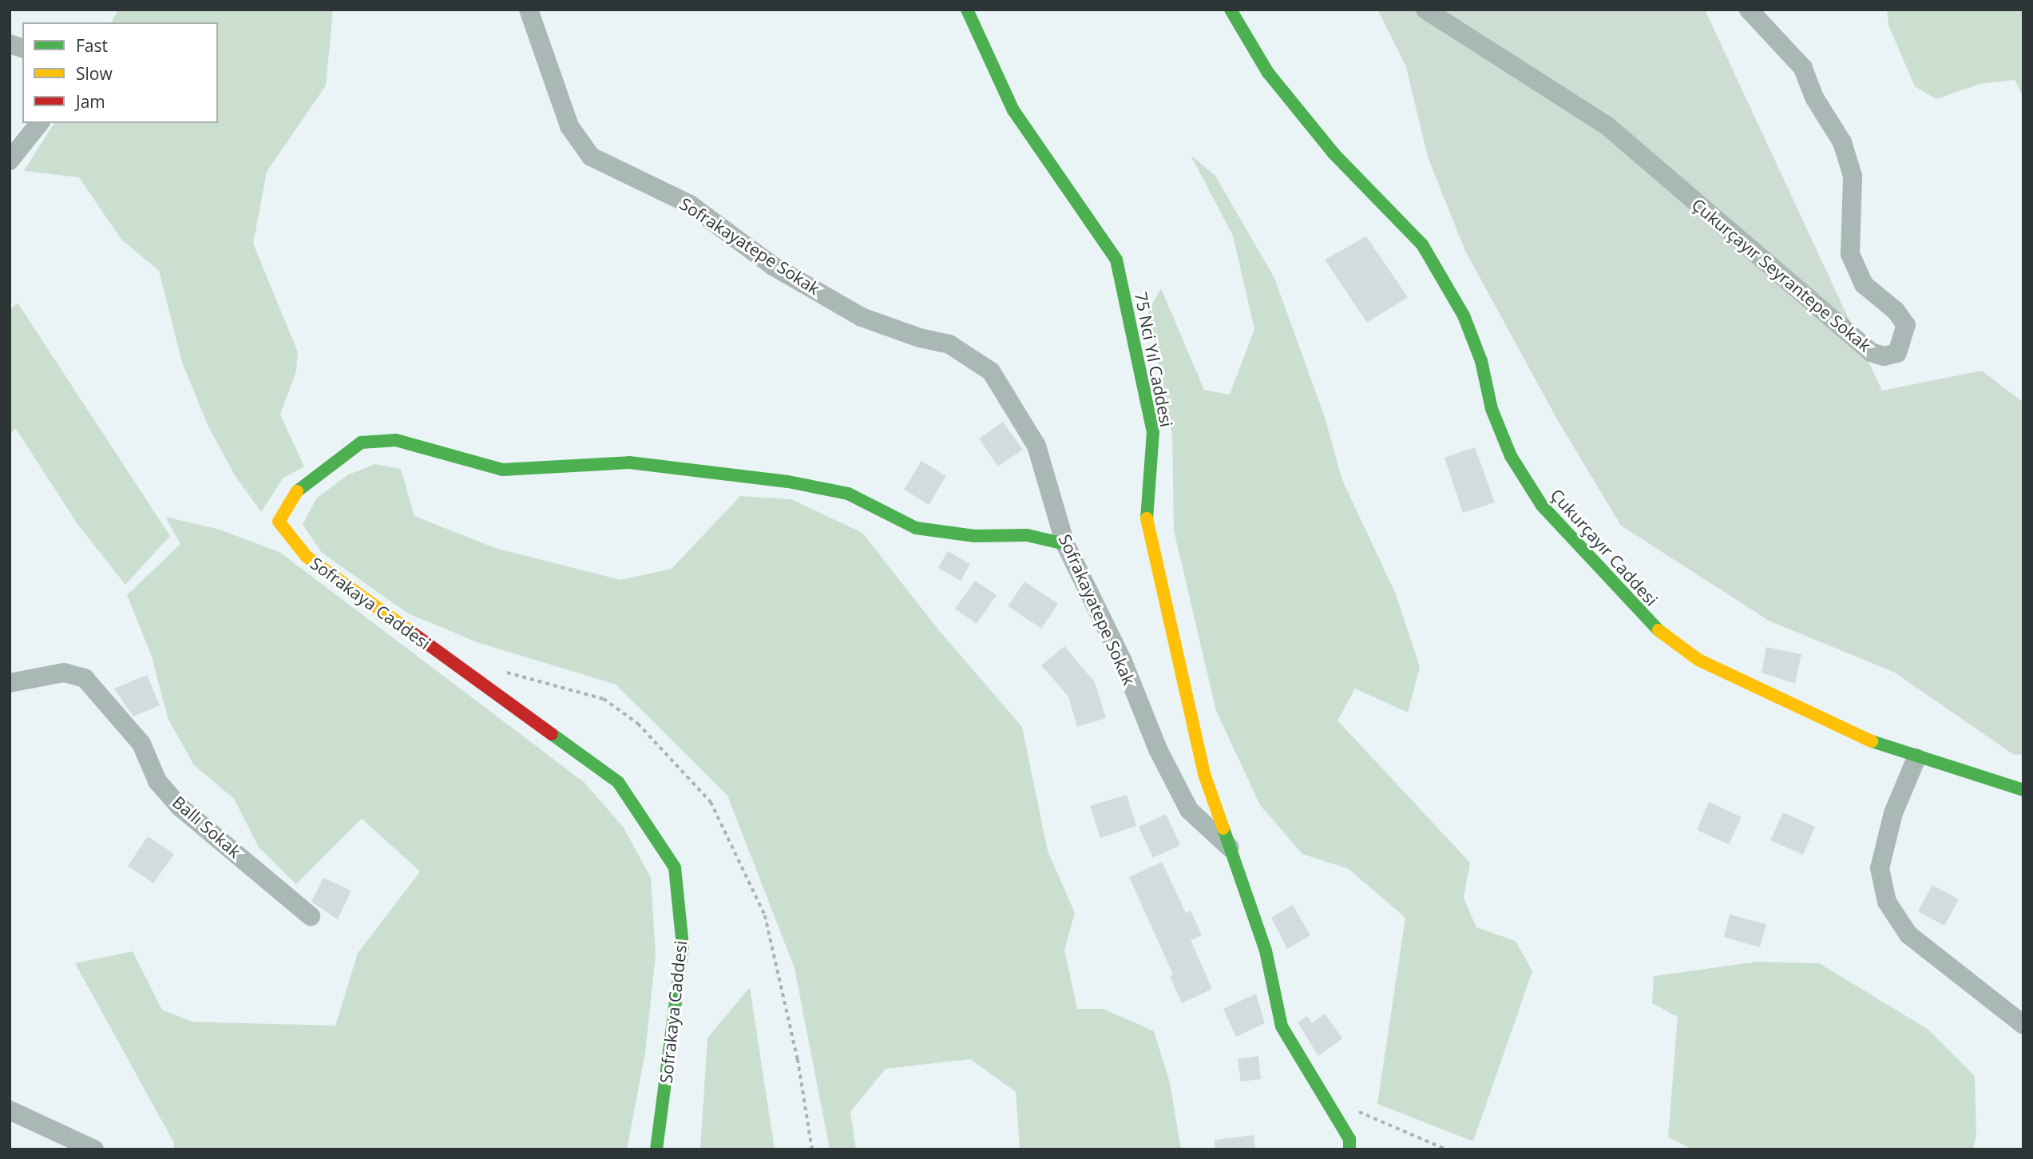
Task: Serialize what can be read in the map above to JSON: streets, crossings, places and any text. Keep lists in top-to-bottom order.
{
  "streets": {
    "street": [
      "Sofrakayatepe Sokak",
      "Çukurçayır Seyrantepe Sokak",
      "75 Nci Yıl Caddesi",
      "Çukurçayır Caddesi",
      "Sofrakaya Caddesi",
      "Ballı Sokak"
    ]
  },
  "crossings": [
    ["Sofrakayatepe Sokak", "75 Nci Yıl Caddesi"],
    ["Sofrakayatepe Sokak", "Sofrakaya Caddesi"]
  ],
  "legend": ["Fast", "Slow", "Jam"]
}
